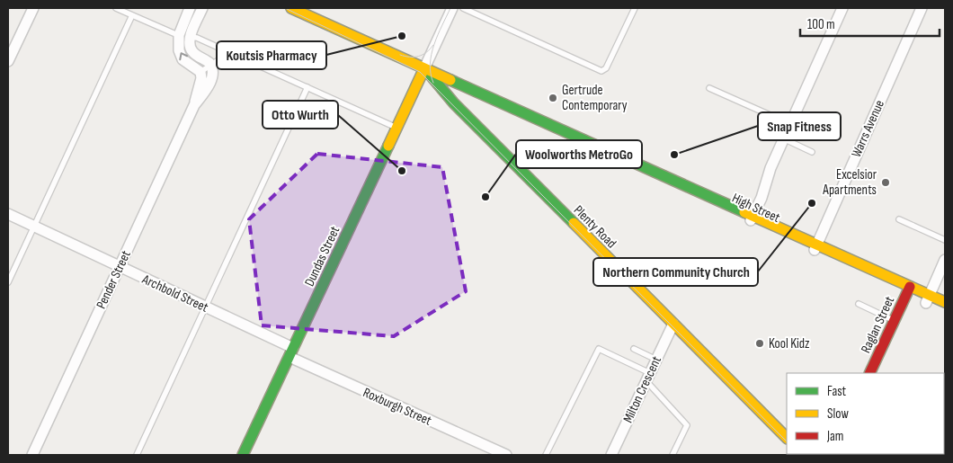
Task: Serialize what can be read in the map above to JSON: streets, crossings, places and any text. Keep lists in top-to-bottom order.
{
  "streets": {
    "main road": [
      "High Street",
      "Plenty Road",
      "Dundas Street",
      "Raglan Street"
    ],
    "street": [
      "Warrs Avenue",
      "Pender Street",
      "Archbold Street",
      "Milton Crescent",
      "Roxburgh Street"
    ]
  },
  "crossings": [
    ["Warrs Avenue", "High Street"],
    ["High Street", "Plenty Road"],
    ["High Street", "Dundas Street"],
    ["High Street", "Raglan Street"],
    ["Plenty Road", "Dundas Street"],
    ["Plenty Road", "Milton Crescent"],
    ["Dundas Street", "Archbold Street"],
    ["Dundas Street", "Roxburgh Street"],
    ["Pender Street", "Archbold Street"],
    ["Archbold Street", "Roxburgh Street"]
  ],
  "places": [
    "Koutsis Pharmacy",
    "Gertrude Contemporary",
    "Snap Fitness",
    "Otto Wurth",
    "Excelsior Apartments",
    "Woolworths MetroGo",
    "Northern Community Church",
    "Kool Kidz"
  ],
  "legend": ["Fast", "Slow", "Jam"],
  "scale_bar": "100 m"
}
